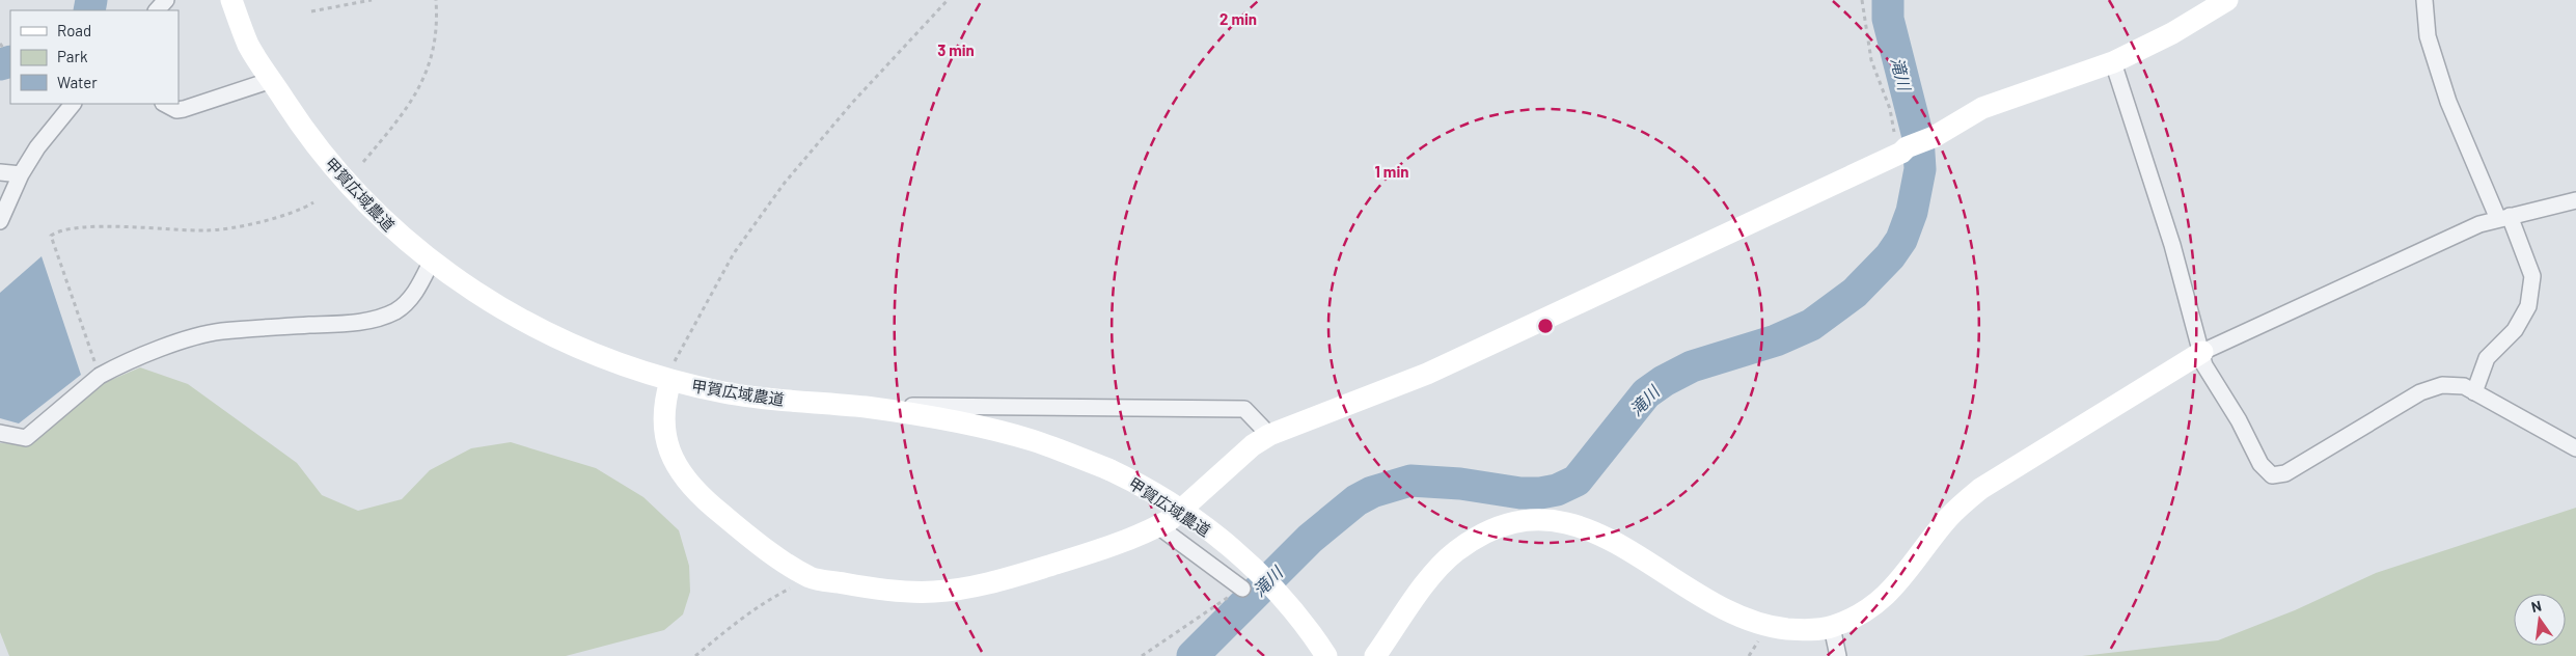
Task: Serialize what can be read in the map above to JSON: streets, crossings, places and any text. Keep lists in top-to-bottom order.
{
  "streets": {
    "street": ["甲賀広域農道"]
  },
  "water": ["滝川"],
  "legend": ["Road", "Park", "Water"],
  "north": "top",
  "rings": ["2 min", "3 min", "1 min"]
}
